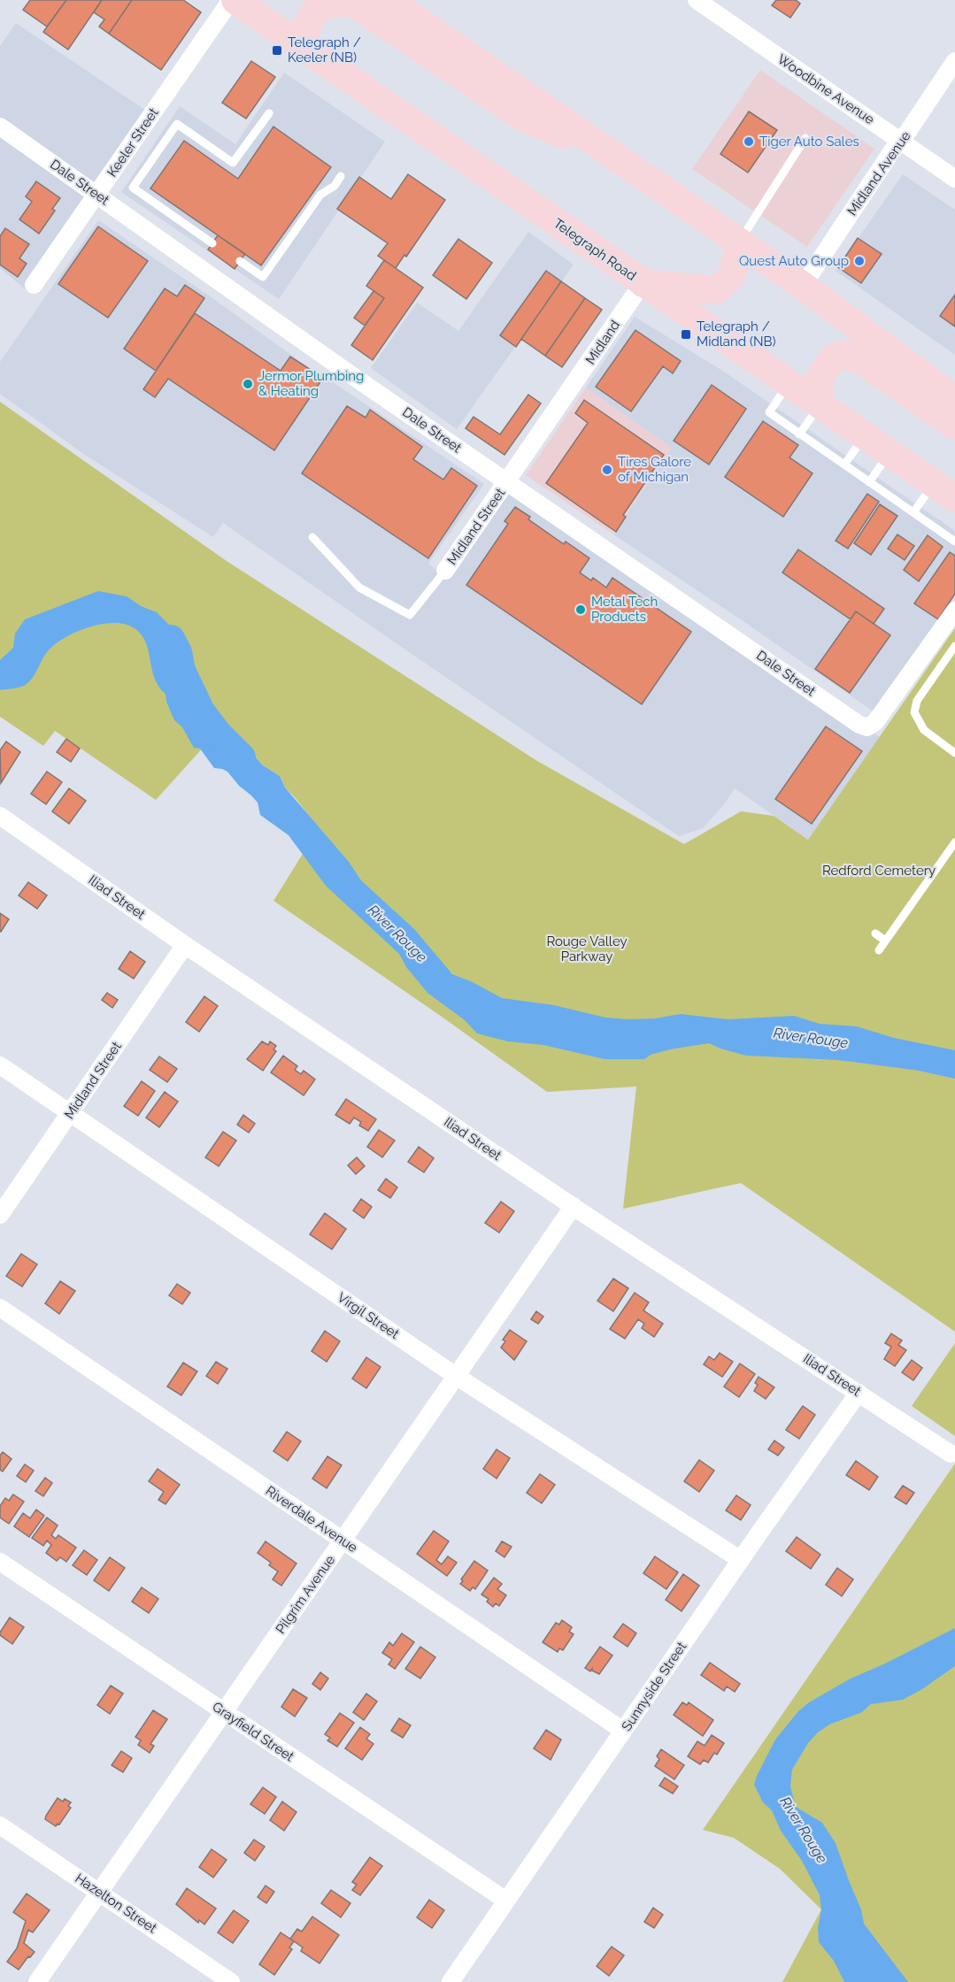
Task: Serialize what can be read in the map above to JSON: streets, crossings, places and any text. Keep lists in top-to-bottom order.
{
  "streets": {
    "main road": ["Telegraph Road"],
    "street": [
      "Woodbine Avenue",
      "Keeler Street",
      "Midland Avenue",
      "Dale Street",
      "Midland",
      "Midland Street",
      "Iliad Street",
      "Virgil Street",
      "Riverdale Avenue",
      "Pilgrim Avenue",
      "Sunnyside Street",
      "Grayfield Street",
      "Hazelton Street"
    ]
  },
  "crossings": [
    ["Woodbine Avenue", "Midland Avenue"],
    ["Keeler Street", "Dale Street"],
    ["Dale Street", "Midland"],
    ["Dale Street", "Midland Street"],
    ["Telegraph Road", "Midland"],
    ["Midland", "Midland Street"],
    ["Midland Street", "Iliad Street"],
    ["Midland Street", "Virgil Street"],
    ["Iliad Street", "Pilgrim Avenue"],
    ["Iliad Street", "Sunnyside Street"],
    ["Virgil Street", "Pilgrim Avenue"],
    ["Virgil Street", "Sunnyside Street"],
    ["Riverdale Avenue", "Pilgrim Avenue"],
    ["Riverdale Avenue", "Sunnyside Street"],
    ["Pilgrim Avenue", "Grayfield Street"],
    ["Pilgrim Avenue", "Hazelton Street"],
    ["Sunnyside Street", "Grayfield Street"]
  ],
  "water": ["River Rouge"],
  "parks": ["Redford Cemetery", "Rouge Valley Parkway"],
  "places": {
    "transit": ["Telegraph / Keeler (NB)", "Telegraph / Midland (NB)"],
    "other": [
      "Tiger Auto Sales",
      "Quest Auto Group",
      "Jermor Plumbing & Heating",
      "Tires Galore of Michigan",
      "Metal Tech Products"
    ]
  }
}
